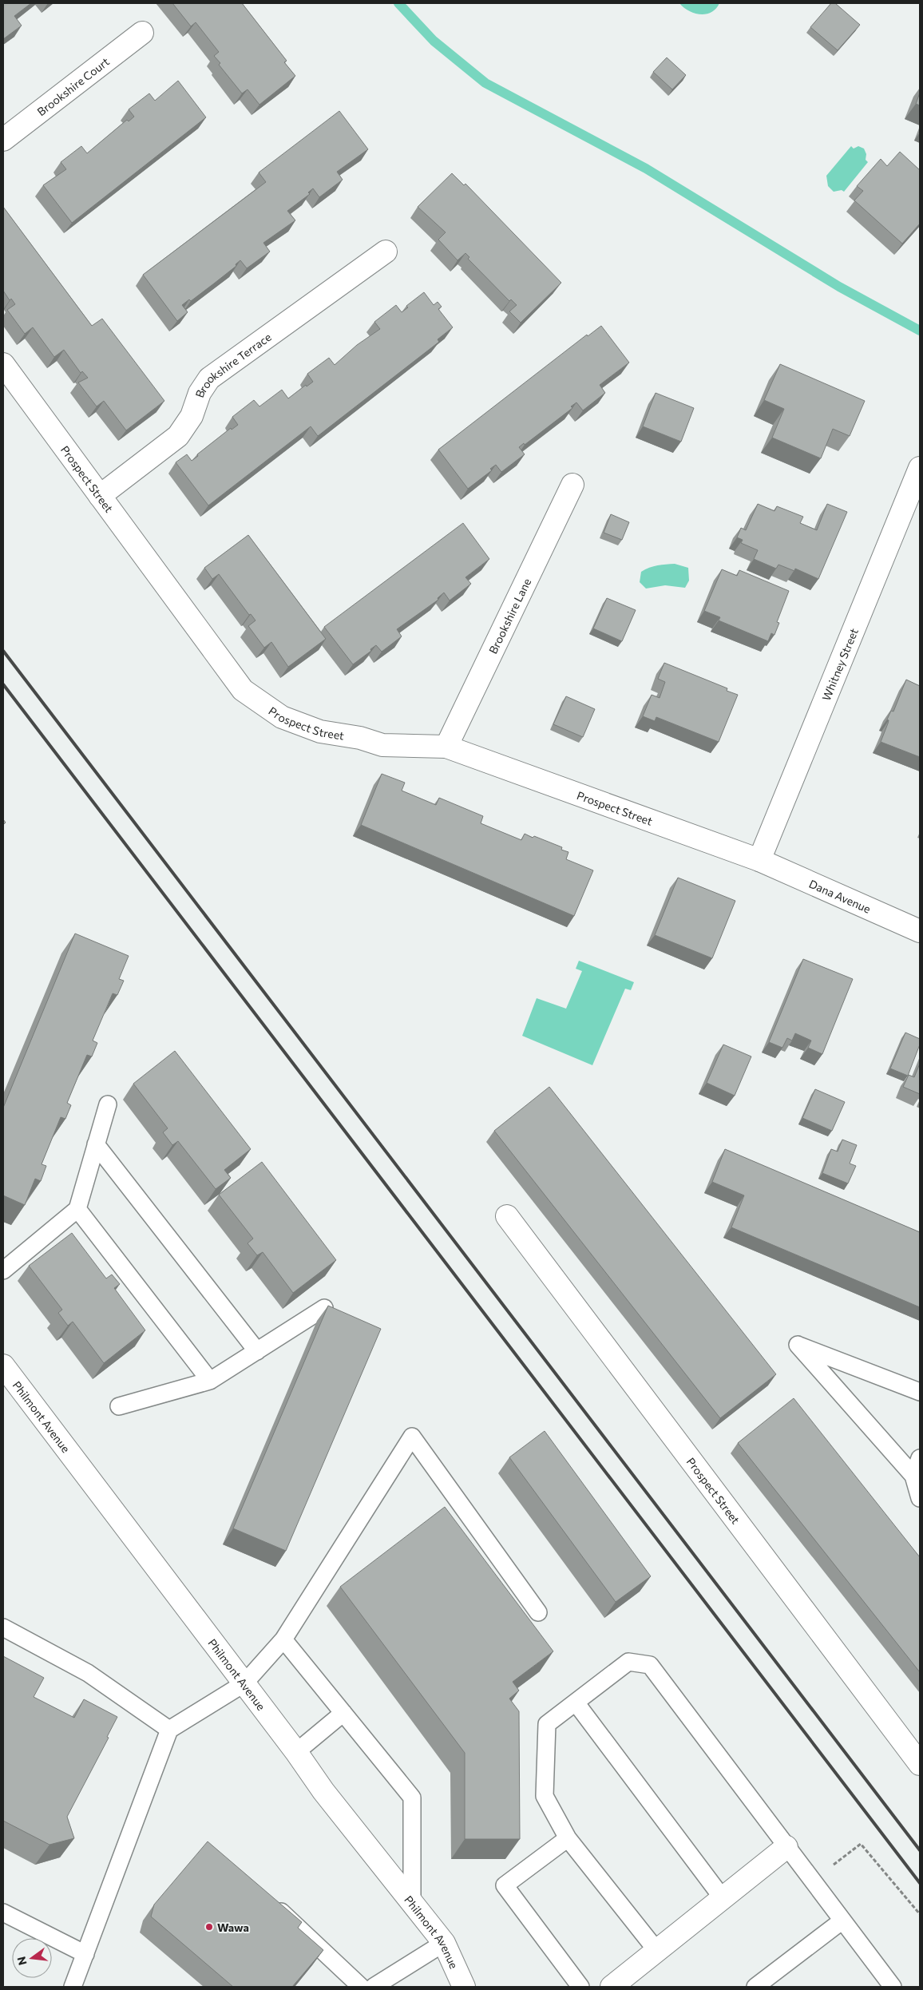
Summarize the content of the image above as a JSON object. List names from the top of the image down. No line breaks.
{"streets":{"street":["Brookshire Court","Brookshire Terrace","Prospect Street","Brookshire Lane","Whitney Street","Dana Avenue","Philmont Avenue"]},"crossings":[["Brookshire Terrace","Prospect Street"],["Prospect Street","Brookshire Lane"],["Prospect Street","Whitney Street"],["Prospect Street","Dana Avenue"],["Whitney Street","Dana Avenue"]],"places":["Wawa"],"north":"left"}
